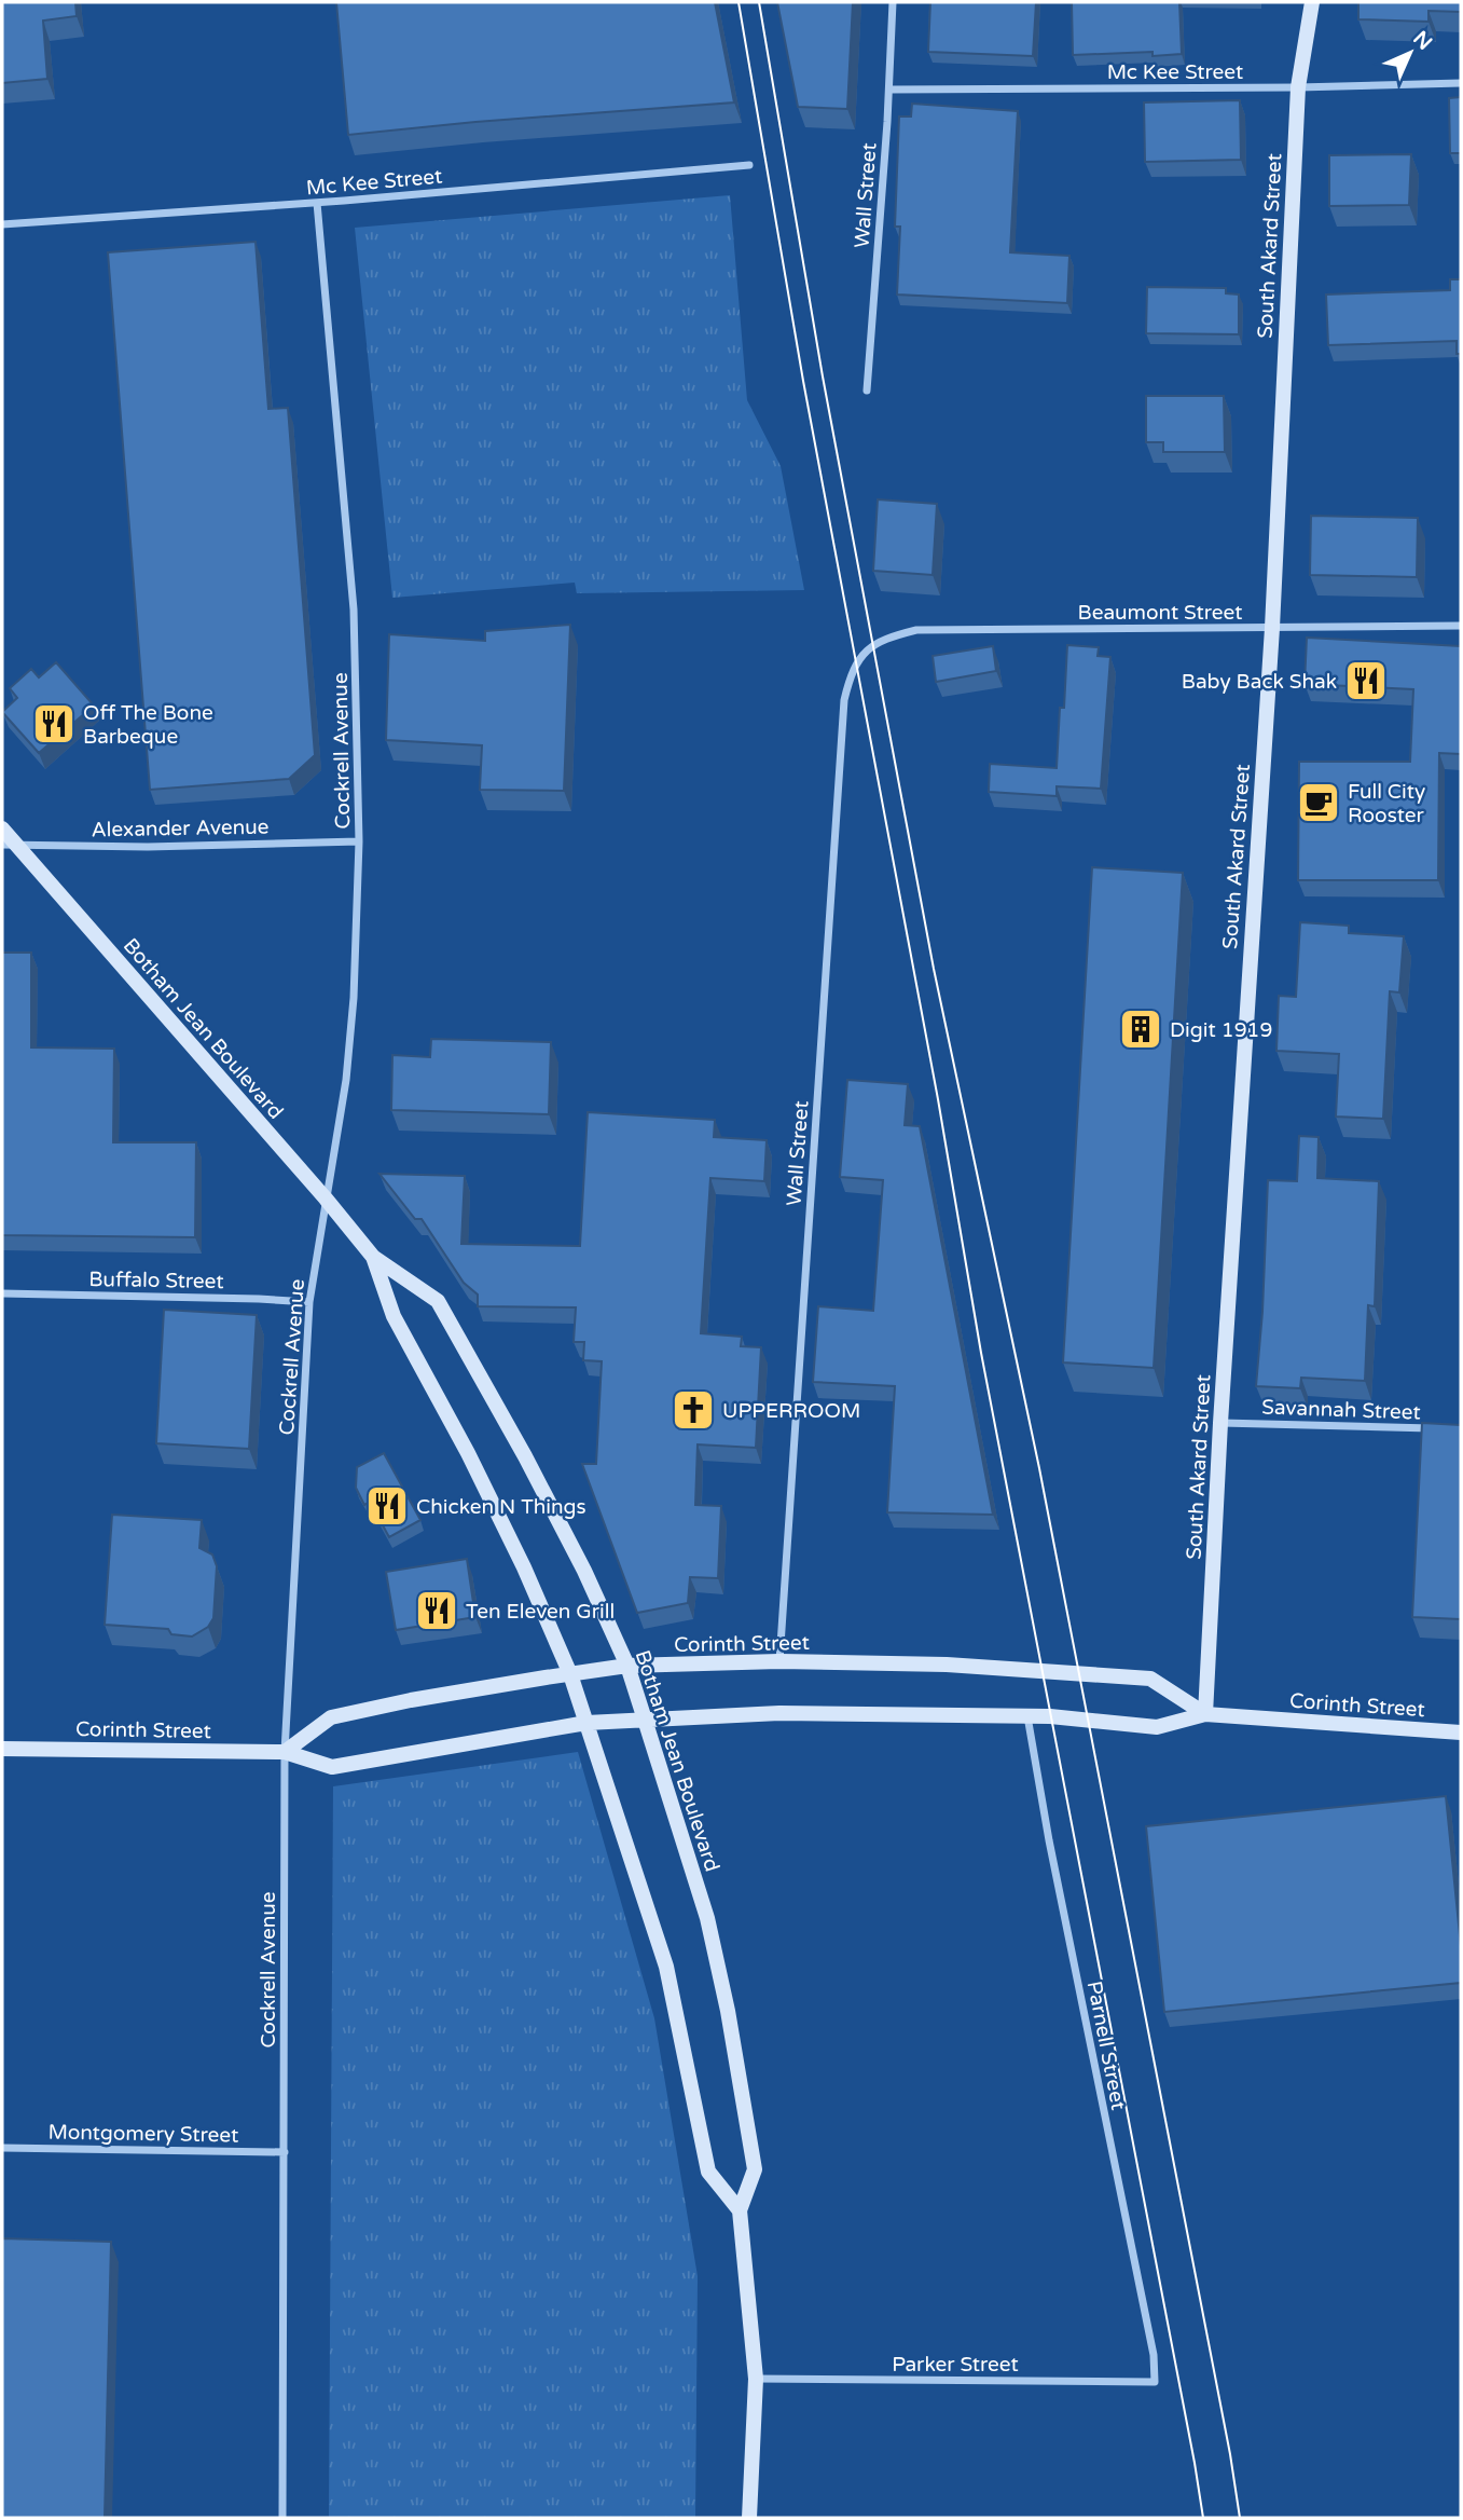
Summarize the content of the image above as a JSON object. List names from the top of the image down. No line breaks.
{"streets":{"main road":["South Akard Street","Botham Jean Boulevard","Corinth Street"],"street":["Mc Kee Street","Wall Street","Beaumont Street","Cockrell Avenue","Alexander Avenue","Buffalo Street","Savannah Street","Parnell Street","Montgomery Street","Parker Street"]},"crossings":[["Mc Kee Street","Wall Street"],["Mc Kee Street","South Akard Street"],["Mc Kee Street","Cockrell Avenue"],["Wall Street","Beaumont Street"],["Wall Street","Corinth Street"],["South Akard Street","Beaumont Street"],["South Akard Street","Savannah Street"],["South Akard Street","Corinth Street"],["Cockrell Avenue","Alexander Avenue"],["Cockrell Avenue","Botham Jean Boulevard"],["Cockrell Avenue","Buffalo Street"],["Cockrell Avenue","Corinth Street"],["Cockrell Avenue","Montgomery Street"],["Alexander Avenue","Botham Jean Boulevard"],["Botham Jean Boulevard","Corinth Street"],["Botham Jean Boulevard","Parker Street"],["Corinth Street","Parnell Street"],["Parnell Street","Parker Street"]],"places":{"restaurant":["Baby Back Shak","Off The Bone Barbeque","Chicken N Things","Ten Eleven Grill"],"cafe":["Full City Rooster"],"building":["Digit 1919"],"church":["UPPERROOM"]},"north":"top right"}
